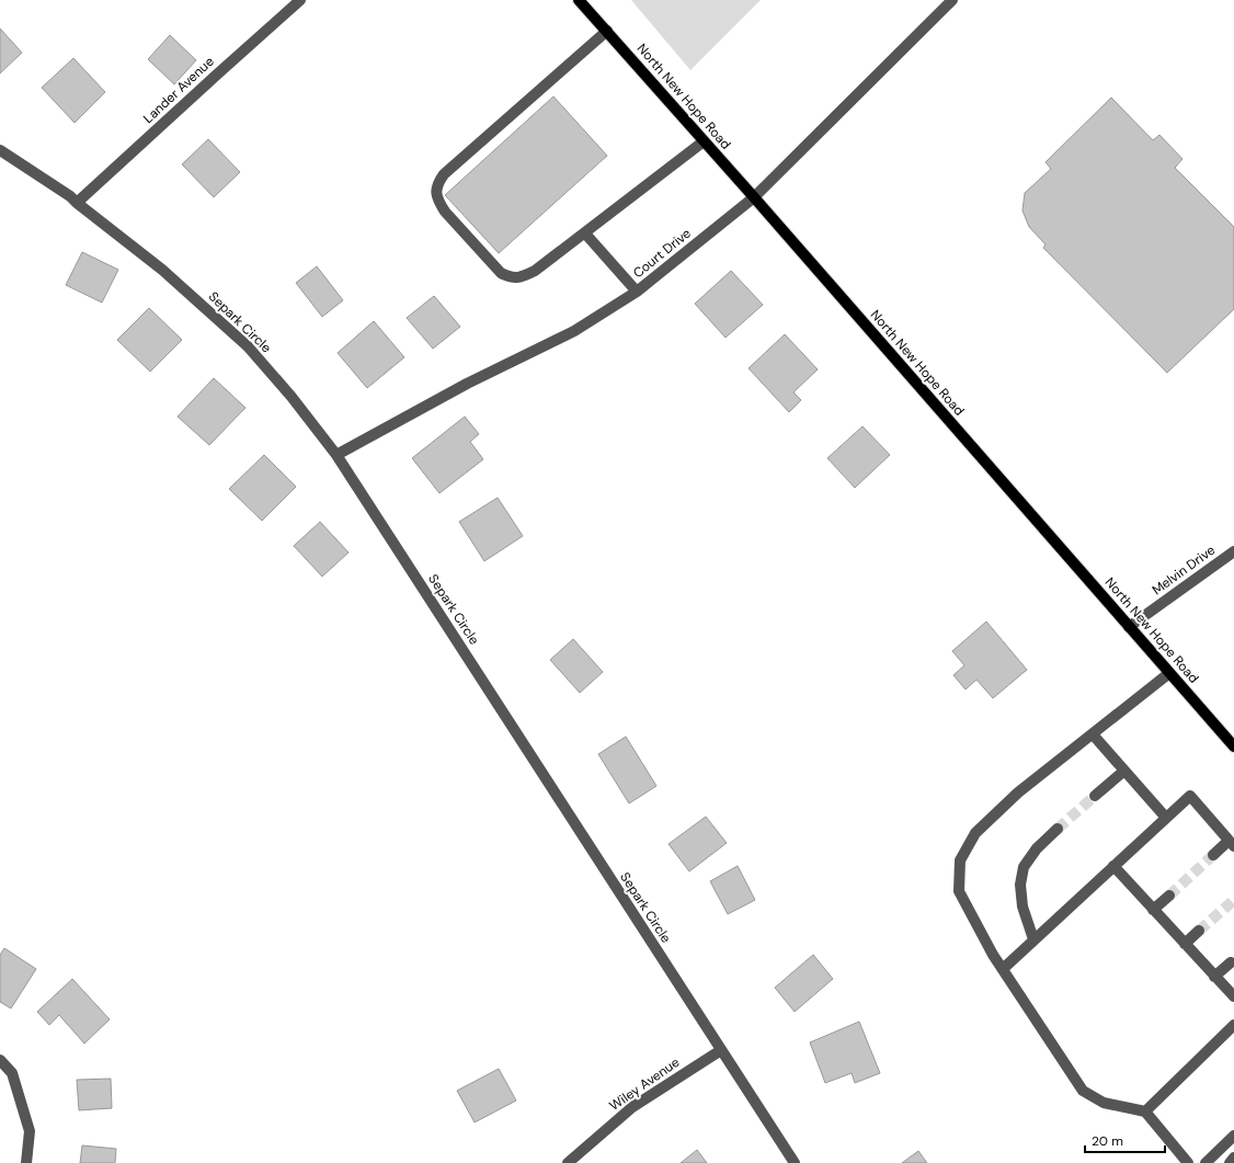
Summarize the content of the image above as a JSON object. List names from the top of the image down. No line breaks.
{"streets":{"main road":["North New Hope Road"],"street":["Lander Avenue","Court Drive","Separk Circle","Melvin Drive","Wiley Avenue"]},"crossings":[["Lander Avenue","Separk Circle"],["North New Hope Road","Court Drive"],["North New Hope Road","Melvin Drive"],["Court Drive","Separk Circle"],["Separk Circle","Wiley Avenue"]],"scale_bar":"20 m"}
